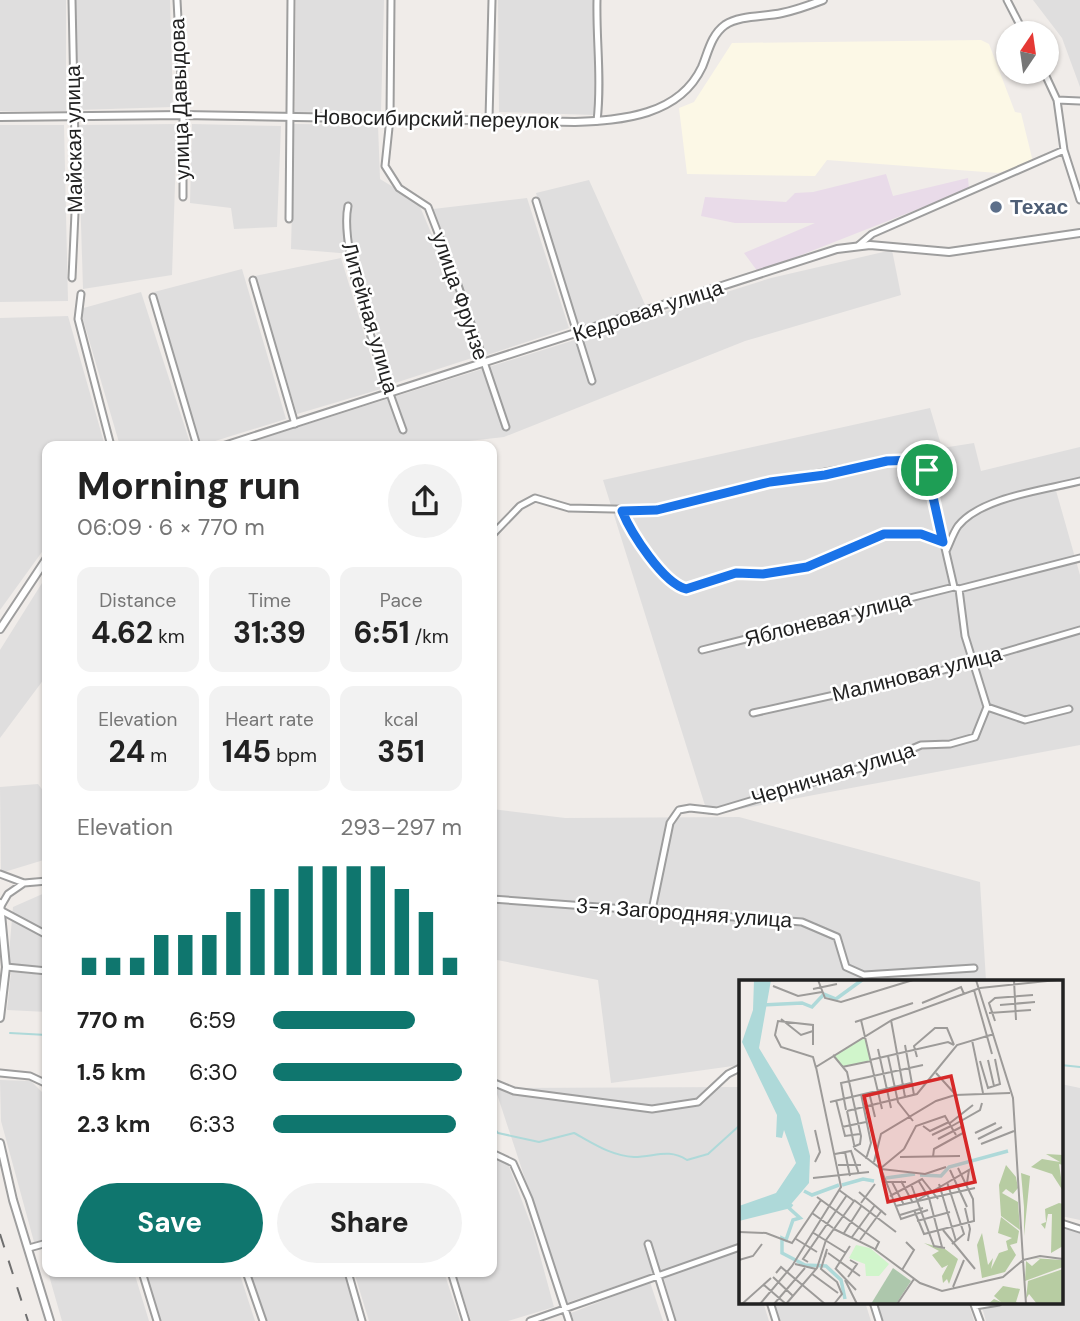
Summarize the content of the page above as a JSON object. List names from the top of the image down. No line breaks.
{"streets":{"street":["улица Давыдова","Новосибирский переулок","Майская улица","улица Фрунзе","Кедровая улица","Литейная улица","Яблоневая улица","Малиновая улица","Черничная улица","3-я Загородняя улица"]},"crossings":[["улица Давыдова","Новосибирский переулок"],["Новосибирский переулок","Майская улица"],["Новосибирский переулок","улица Фрунзе"],["улица Фрунзе","Кедровая улица"],["Кедровая улица","Литейная улица"],["Черничная улица","3-я Загородняя улица"]],"places":["Техас"],"north":"top","page":{"heading":["Morning run","06:09 · 6 × 770 m"],"stats":[["Distance","4.62 km"],["Time","31:39"],["Pace","6:51 /km"],["Elevation","24 m"],["Heart rate","145 bpm"],["kcal","351"]],"chart":["Elevation","293–297 m"],"list":[{"name":"770 m","note":"6:59"},{"name":"1.5 km","note":"6:30"},{"name":"2.3 km","note":"6:33"}],"buttons":["Save","Share"]}}
